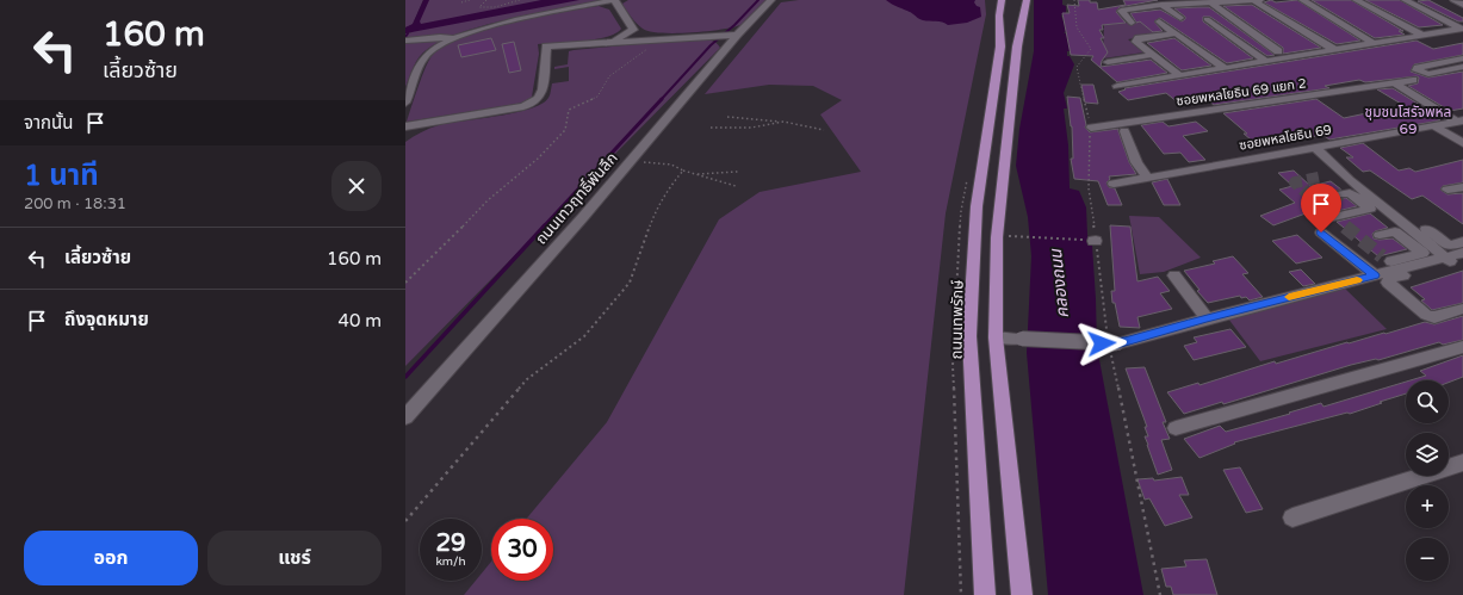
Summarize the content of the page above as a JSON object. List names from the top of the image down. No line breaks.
{"streets":{"main road":["ถนนเทพรักษ์"],"street":["ซอยพหลโยธิน 69 แยก 2","ซอยพหลโยธิน 69","ถนนเทวฤทธิ์พันลึก"]},"districts":["ชุมชนโสรัจพหล 69"],"water":["คลองถนน"],"page":{"turn":["160 m","เลี้ยวซ้าย"],"then":"จากนั้น","heading":["1 นาที","200 m · 18:31"],"list":[{"name":"เลี้ยวซ้าย","value":"160 m"},{"name":"ถึงจุดหมาย","value":"40 m"}],"map_buttons":["+","−"],"speed":"29 km/h","limit":"30","buttons":["ออก","แชร์"]}}
